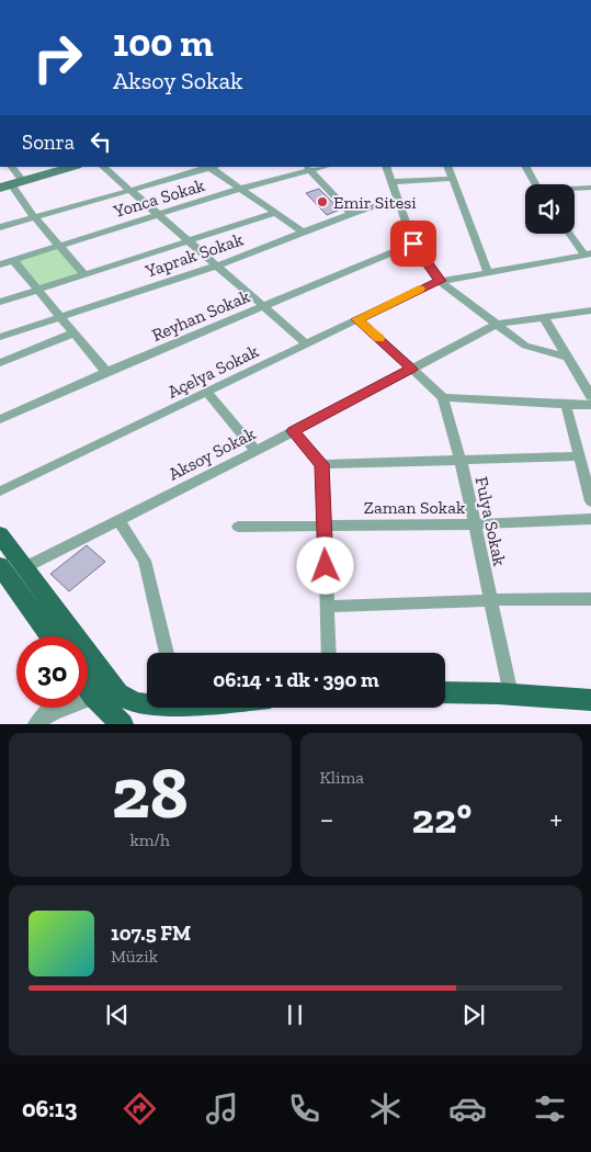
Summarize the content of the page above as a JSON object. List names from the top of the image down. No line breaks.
{"streets":{"street":["Yonca Sokak","Yaprak Sokak","Reyhan Sokak","Açelya Sokak","Aksoy Sokak","Zaman Sokak","Fulya Sokak"]},"crossings":[["Zaman Sokak","Fulya Sokak"]],"places":["Emir Sitesi"],"page":{"turn":["100 m","Aksoy Sokak"],"then":"Sonra","limit":"30","trip":"06:14 · 1 dk · 390 m","tile":[["28","km/h"],"Klima"],"heat":["−","22°","+"],"song":["107.5 FM","Müzik"],"tabs":"06:13"}}
